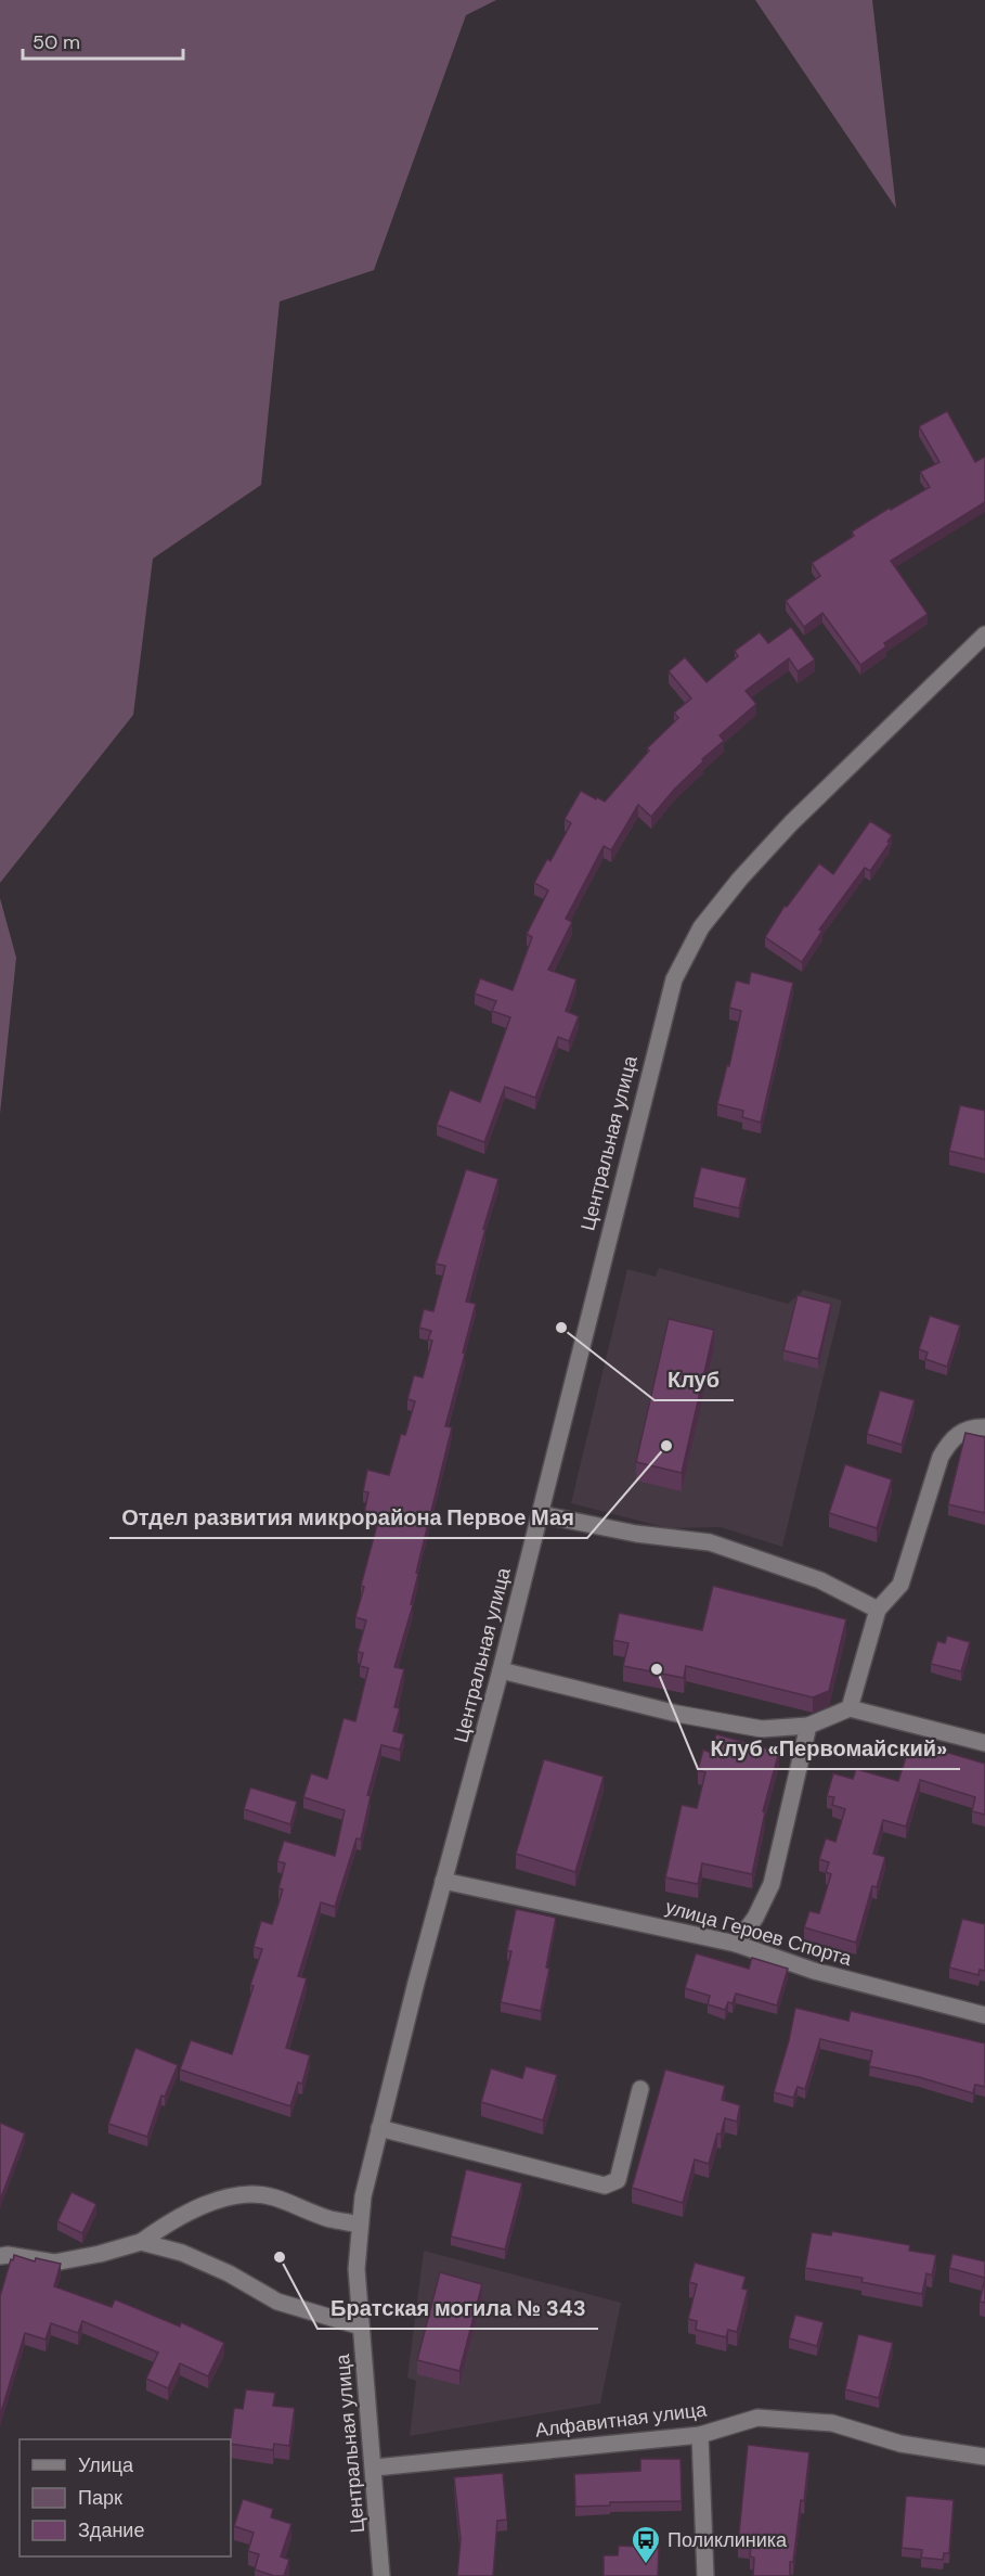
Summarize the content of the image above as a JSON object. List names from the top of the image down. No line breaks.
{"streets":{"street":["Центральная улица","улица Героев Спорта","Алфавитная улица"]},"crossings":[["Центральная улица","улица Героев Спорта"],["Центральная улица","Алфавитная улица"]],"places":{"other":["Клуб","Отдел развития микрорайона Первое Мая","Клуб «Первомайский»","Братская могила № 343"],"bus stop":["Поликлиника"]},"legend":["Улица","Парк","Здание"],"scale_bar":"50 m"}
